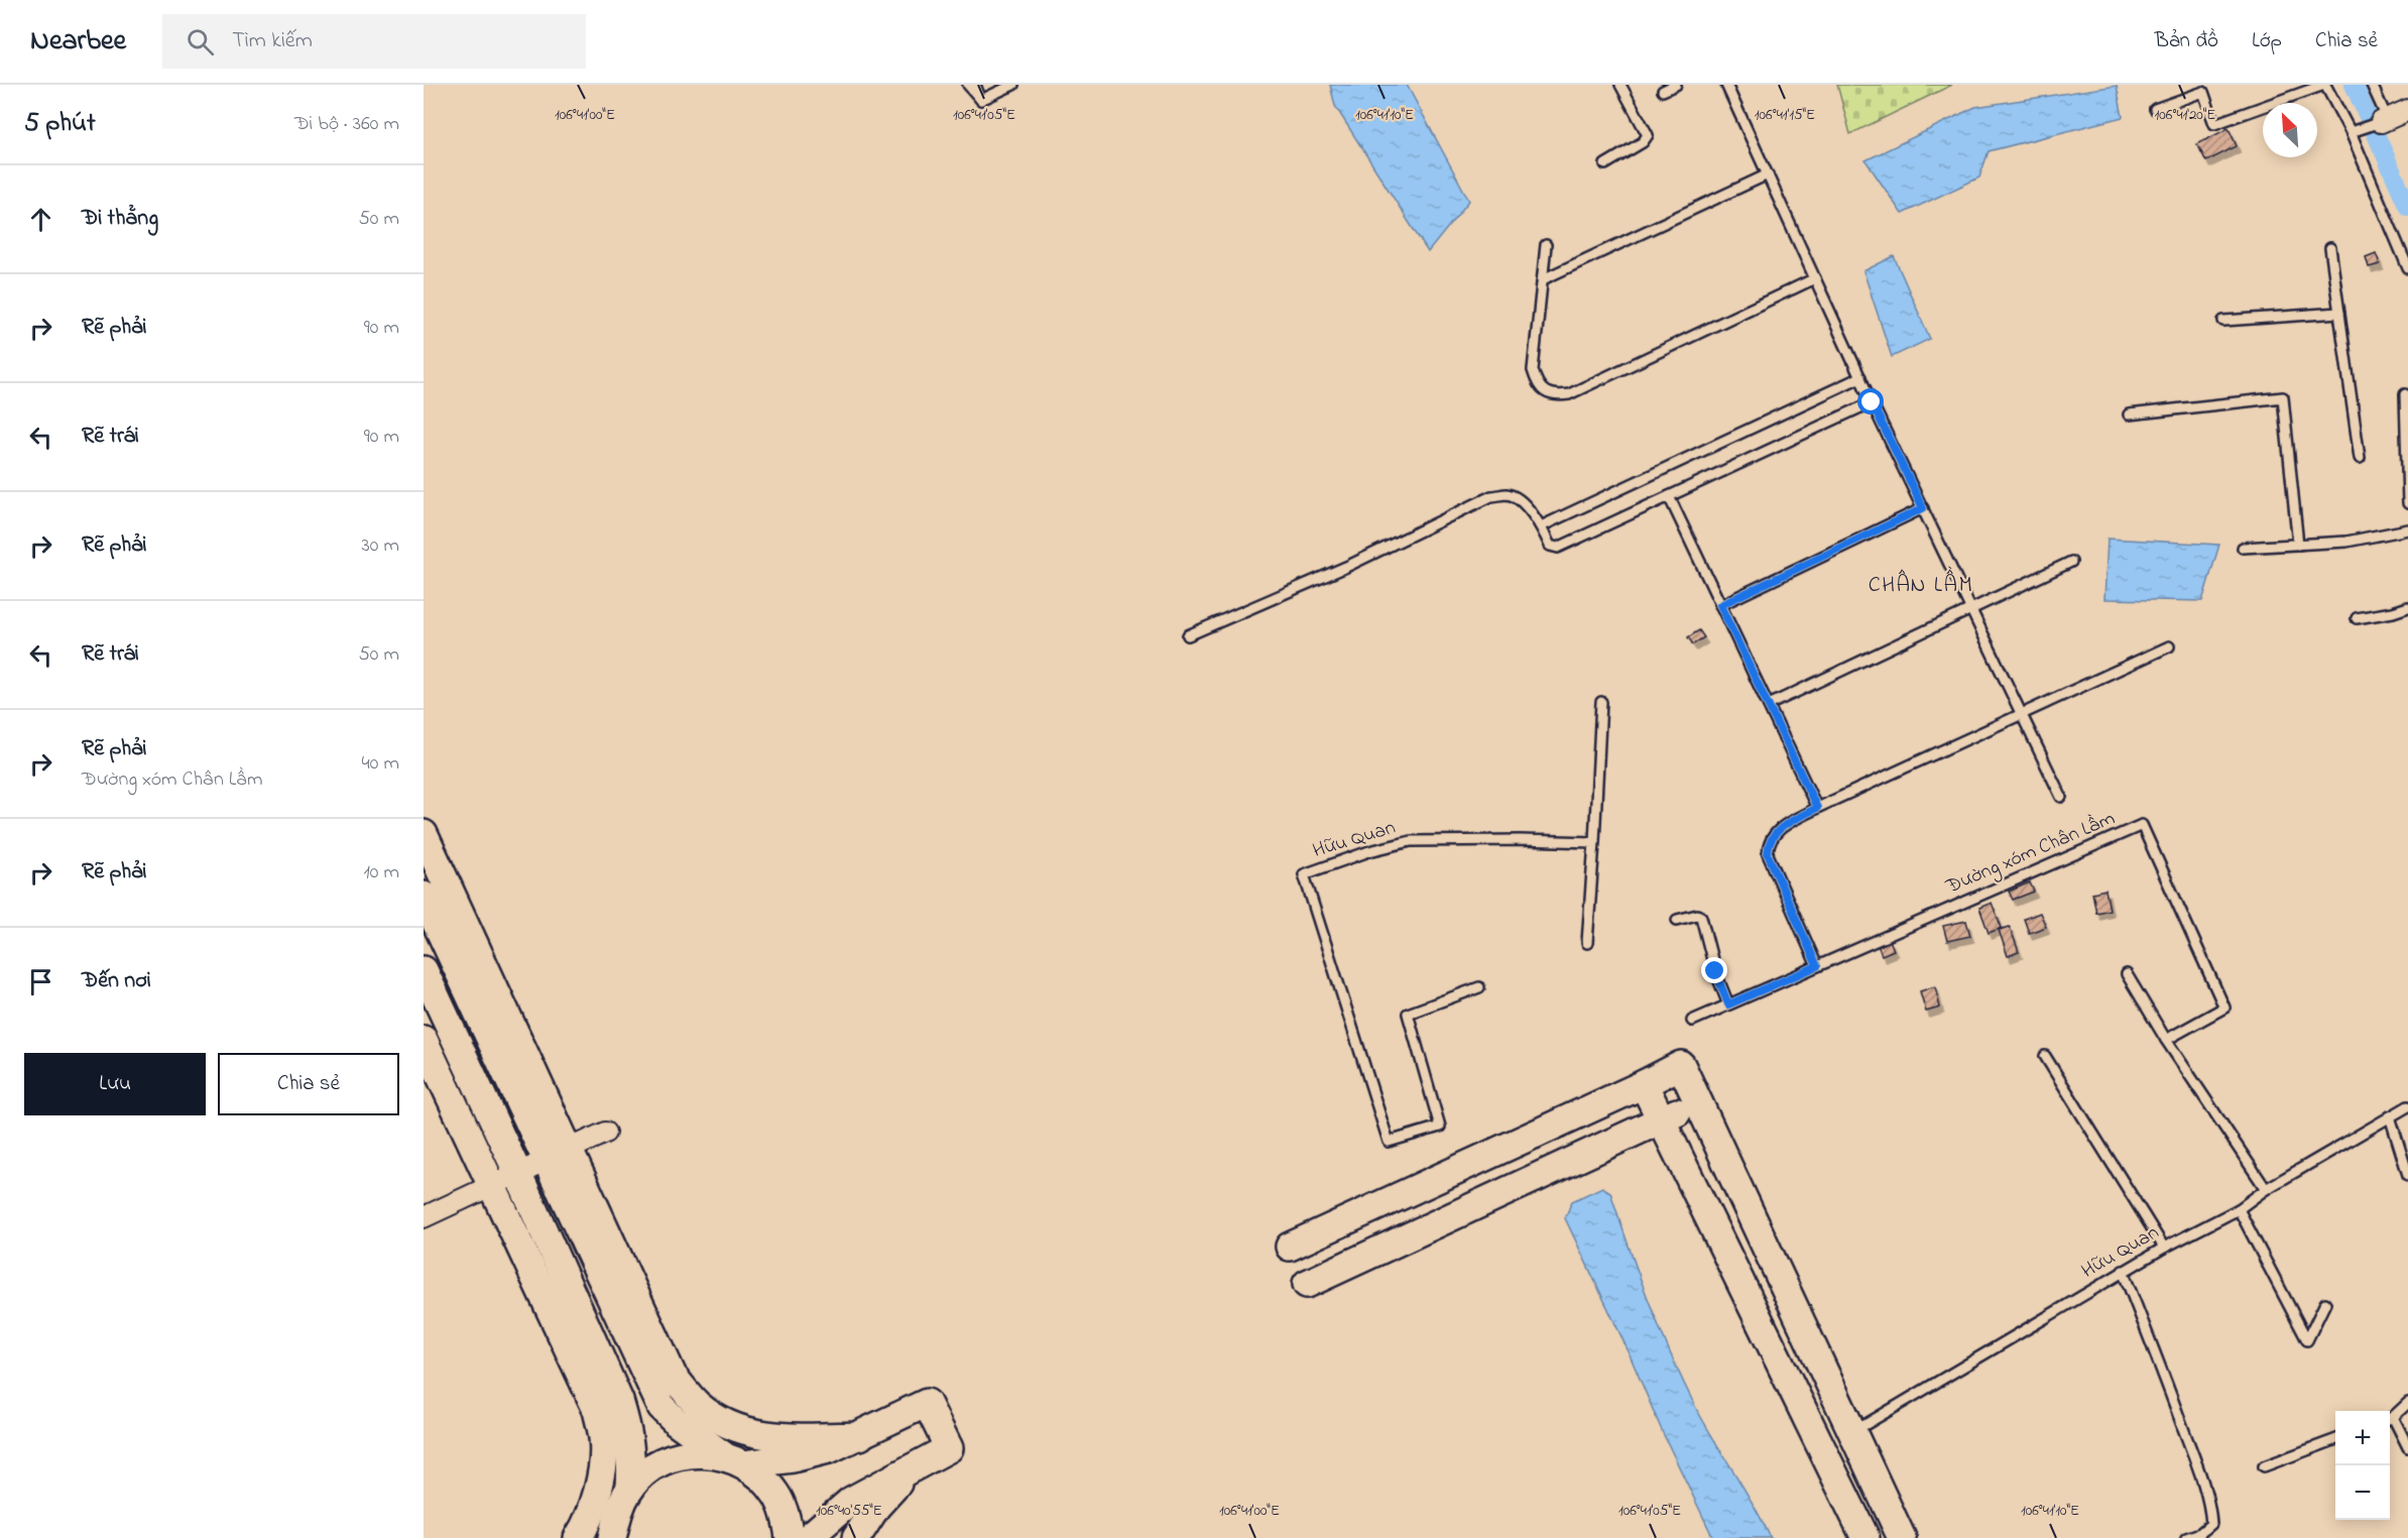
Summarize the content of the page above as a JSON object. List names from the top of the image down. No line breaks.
{"streets":{"lane":["Hữu Quan","Đường xóm Chân Lầm"]},"districts":["CHÂN LẦM"],"north":"top left","page":{"header":"Nearbee","search":"Tìm kiếm","nav":["Bản đồ","Lớp","Chia sẻ"],"heading":["5 phút","Đi bộ · 360 m"],"list":[["Đi thẳng","50 m"],["Rẽ phải","90 m"],["Rẽ trái","90 m"],["Rẽ phải","30 m"],["Rẽ trái","50 m"],["Rẽ phải","Đường xóm Chân Lầm","40 m"],["Rẽ phải","10 m"],"Đến nơi"],"buttons":["Lưu","Chia sẻ"],"map_buttons":["+","−"]},"coordinates":["106°41'05\"E","106°41'10\"E","106°41'15\"E","106°41'20\"E","106°41'00\"E","106°40'55\"E"]}
